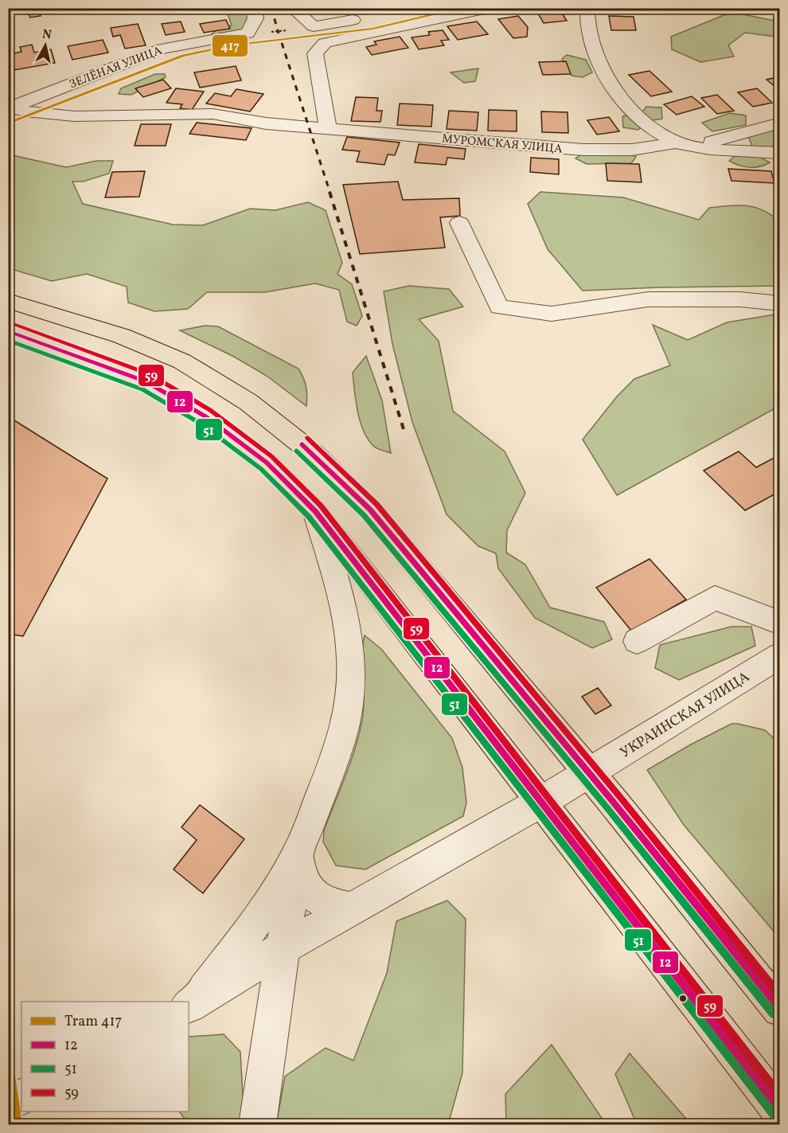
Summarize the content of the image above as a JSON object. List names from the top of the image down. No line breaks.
{"streets":{"street":["ЗЕЛЁНАЯ УЛИЦА","МУРОМСКАЯ УЛИЦА","УКРАИНСКАЯ УЛИЦА"]},"crossings":[["ЗЕЛЁНАЯ УЛИЦА","МУРОМСКАЯ УЛИЦА"]],"lines":["tram line 417","transit line 59","transit line 12","transit line 51"],"legend":["Tram 417","12","51","59"],"north":"top"}
